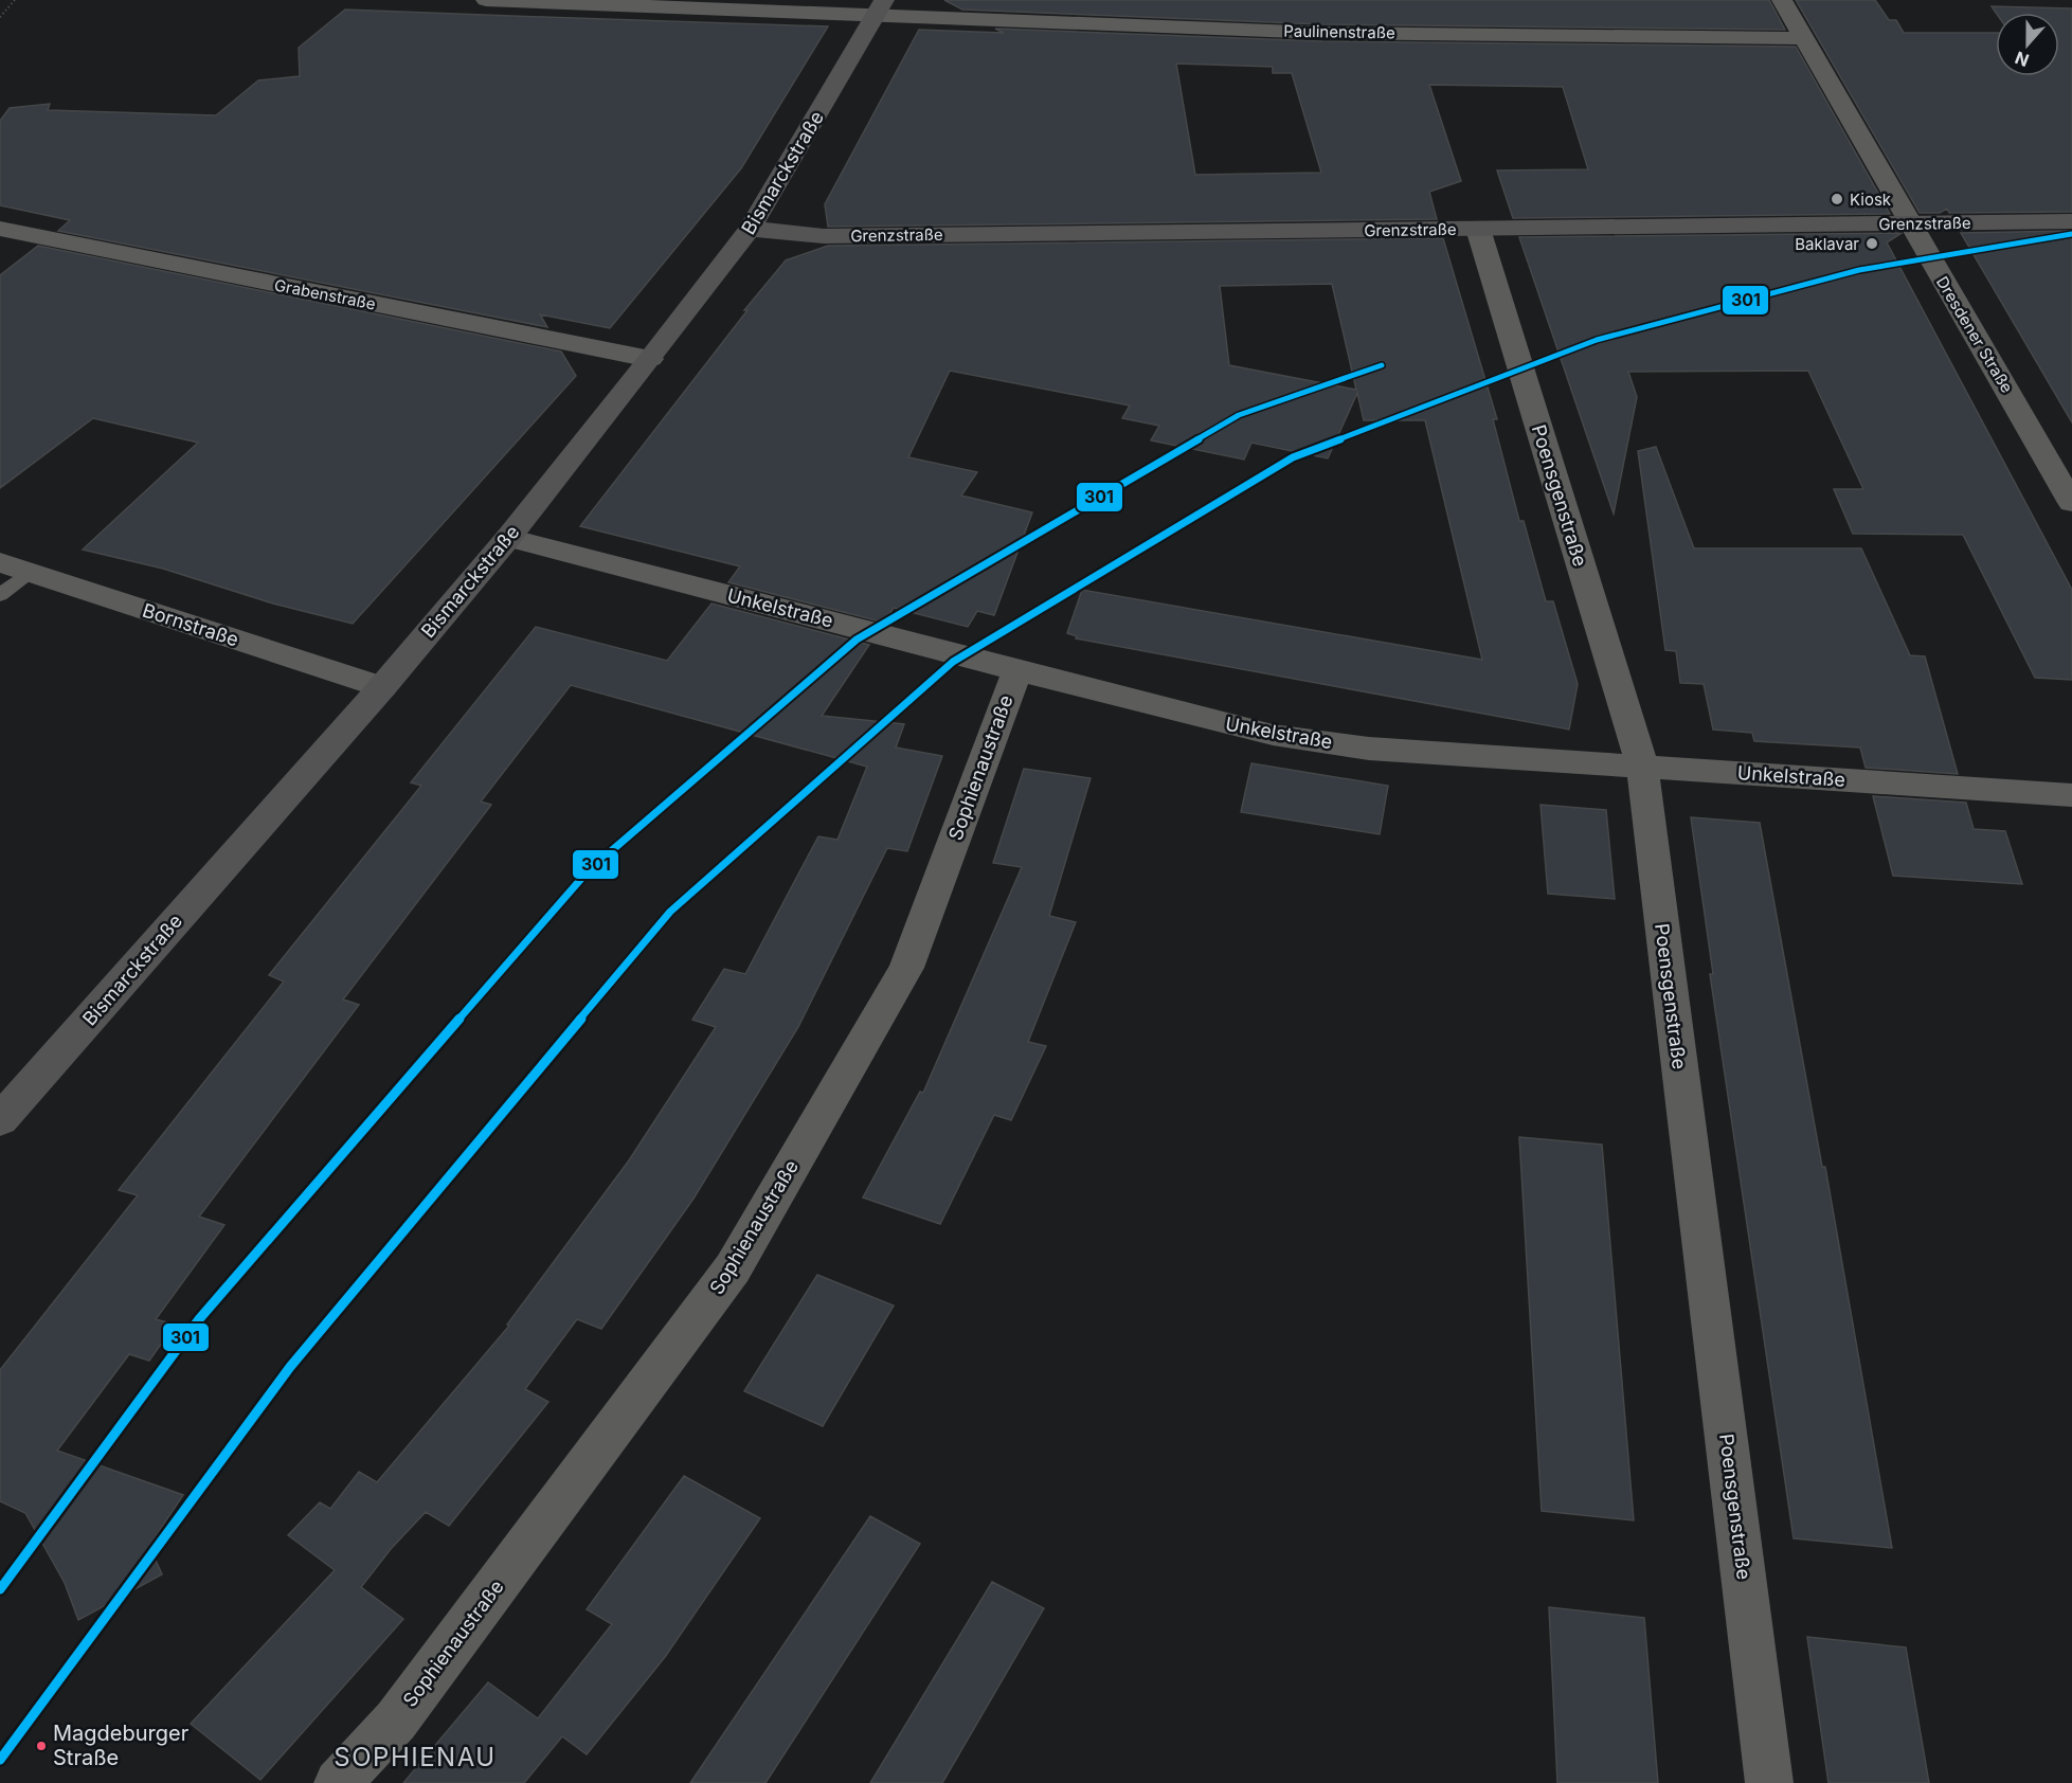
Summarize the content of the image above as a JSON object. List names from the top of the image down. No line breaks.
{"streets":{"main road":["Bismarckstraße","Grenzstraße"],"street":["Paulinenstraße","Grabenstraße","Dresdener Straße","Poensgenstraße","Unkelstraße","Bornstraße","Sophienaustraße"]},"crossings":[["Paulinenstraße","Bismarckstraße"],["Paulinenstraße","Dresdener Straße"],["Bismarckstraße","Grenzstraße"],["Bismarckstraße","Grabenstraße"],["Bismarckstraße","Unkelstraße"],["Bismarckstraße","Bornstraße"],["Grenzstraße","Dresdener Straße"],["Grenzstraße","Poensgenstraße"],["Poensgenstraße","Unkelstraße"],["Unkelstraße","Sophienaustraße"]],"districts":["SOPHIENAU"],"places":["Kiosk","Baklavar","Magdeburger Straße"],"lines":["transit line 301"],"north":"bottom"}
